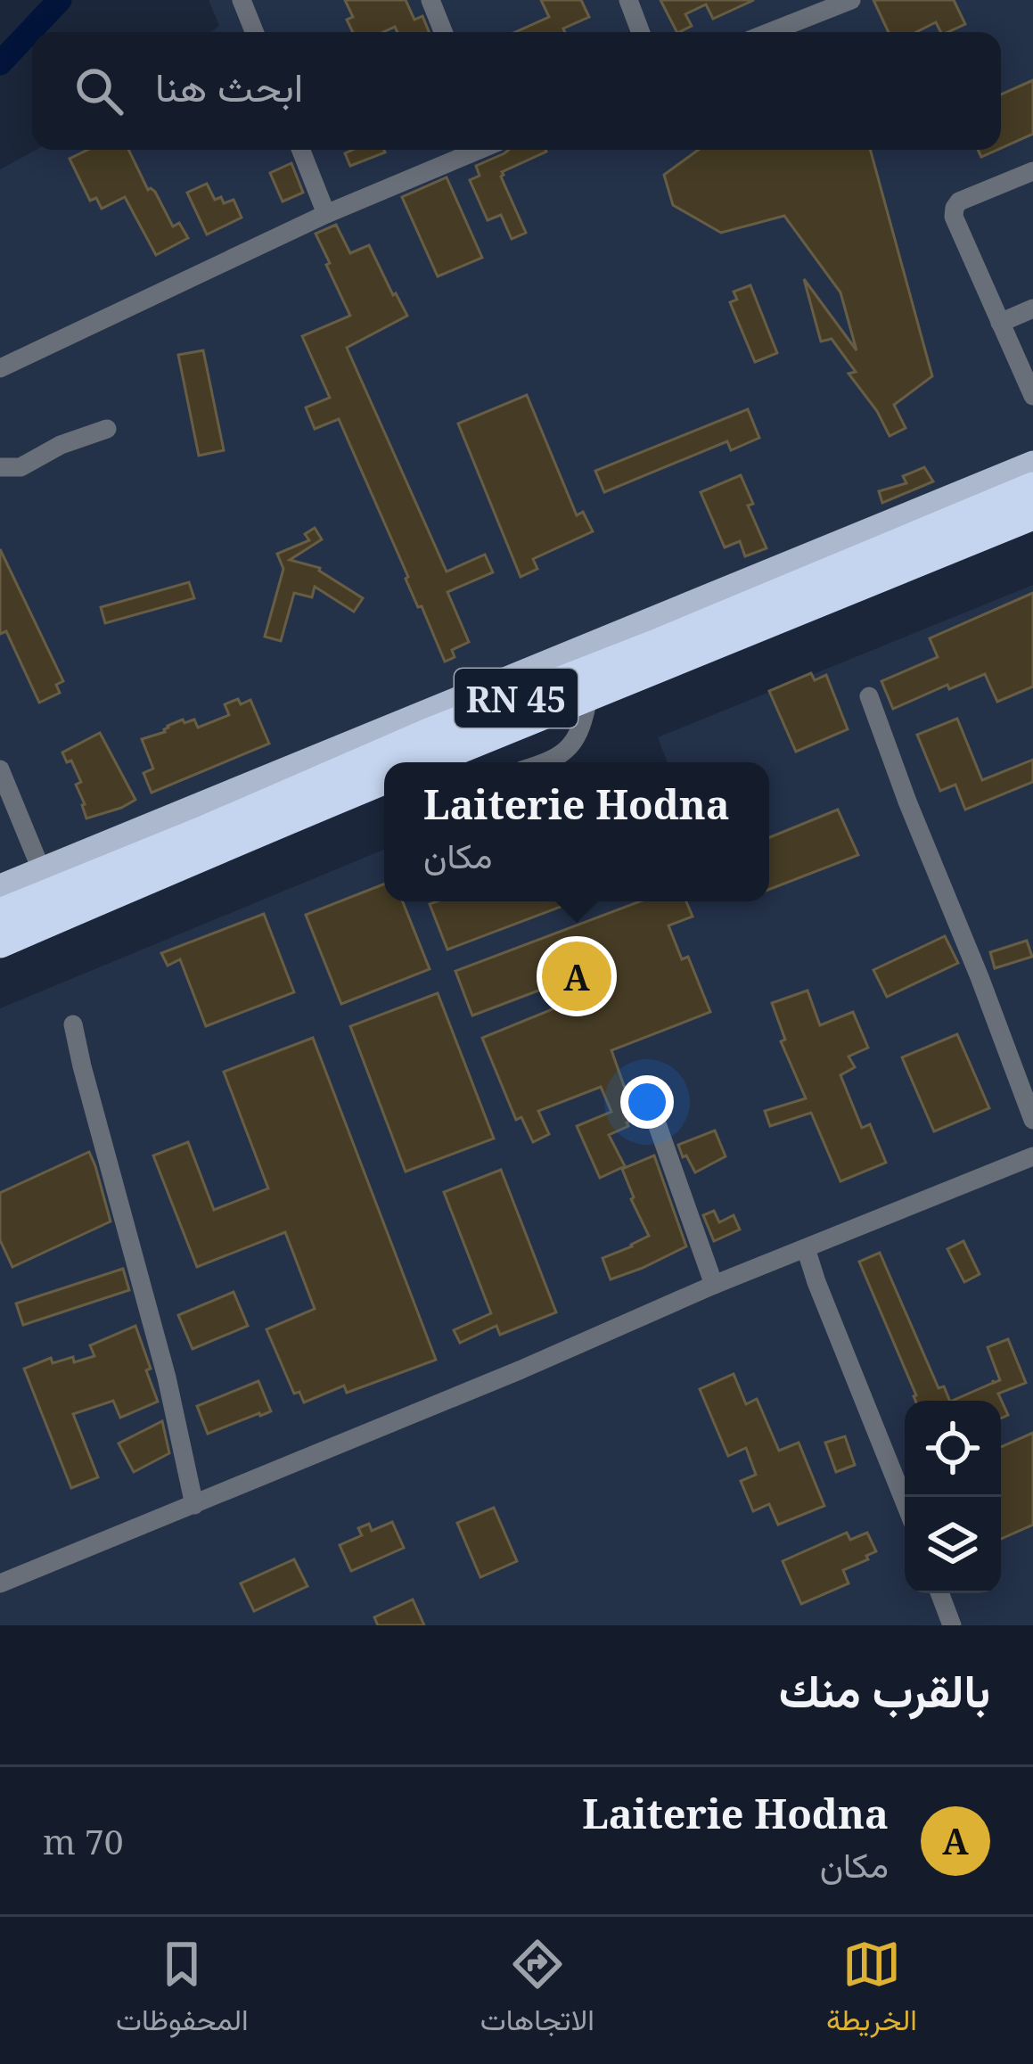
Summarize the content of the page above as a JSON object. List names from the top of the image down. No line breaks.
{"streets":{"highway":["RN 45"]},"page":{"search":"ابحث هنا","popup":["Laiterie Hodna","مكان"],"pins":"A","heading":"بالقرب منك","list":[{"mark":"A","name":"Laiterie Hodna","note":"مكان","value":"70 m"}],"nav":["الخريطة","الاتجاهات","المحفوظات"]}}
